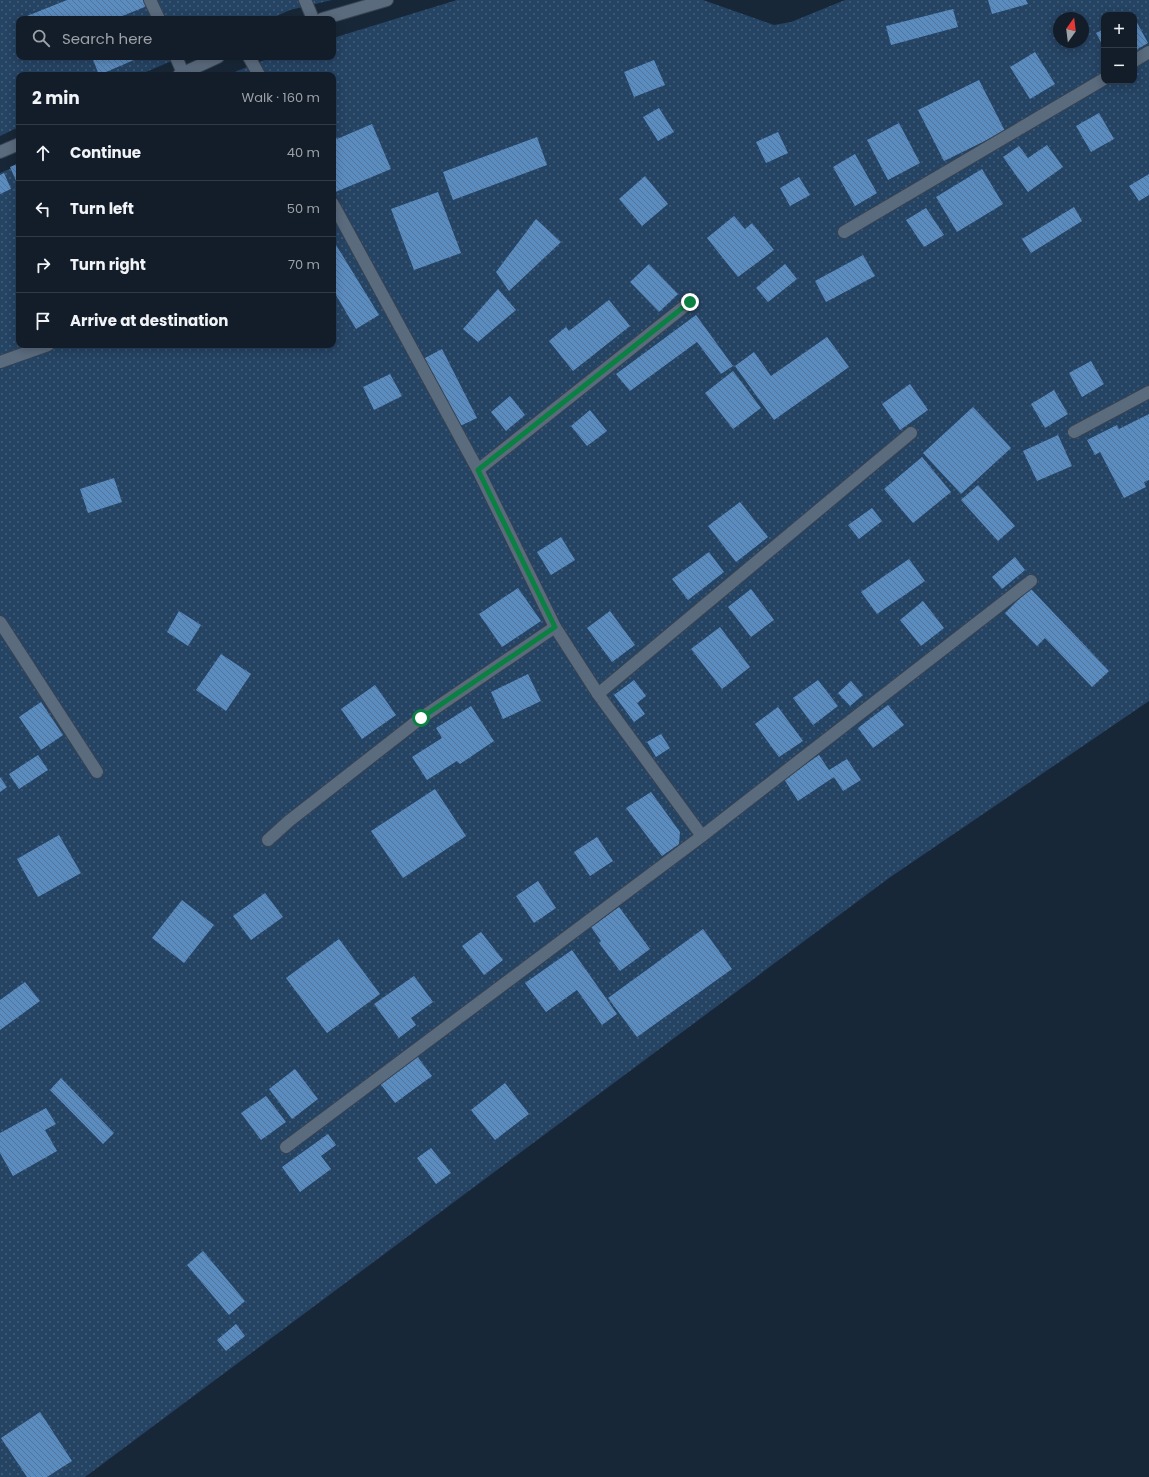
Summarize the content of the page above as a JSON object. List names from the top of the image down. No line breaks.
{"north":"top","page":{"map_buttons":["+","−"],"search":"Search here","heading":["2 min","Walk · 160 m"],"list":[["Continue","40 m"],["Turn left","50 m"],["Turn right","70 m"],"Arrive at destination"]}}
